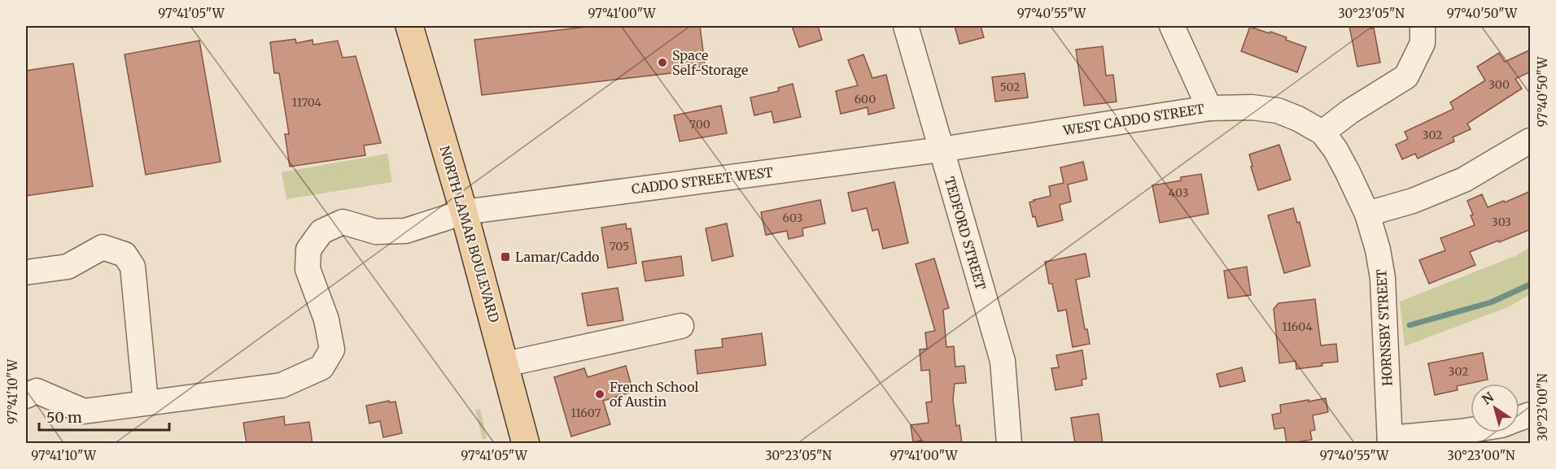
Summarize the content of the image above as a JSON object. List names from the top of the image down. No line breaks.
{"streets":{"main road":["NORTH LAMAR BOULEVARD"],"street":["WEST CADDO STREET","CADDO STREET WEST","TEDFORD STREET","HORNSBY STREET"]},"crossings":[["WEST CADDO STREET","CADDO STREET WEST"],["WEST CADDO STREET","TEDFORD STREET"],["CADDO STREET WEST","TEDFORD STREET"],["CADDO STREET WEST","NORTH LAMAR BOULEVARD"]],"places":{"other":["Space Self-Storage","French School of Austin"],"transit":["Lamar/Caddo"]},"house_numbers":["300","502","600","11704","700","302","403","603","303","705","11604","302","11607"],"scale_bar":"50 m","north":"top left","coordinates":["97°41'05\"W","97°41'00\"W","97°40'55\"W","30°23'05\"N","97°40'50\"W","97°41'10\"W","30°23'00\"N"]}
